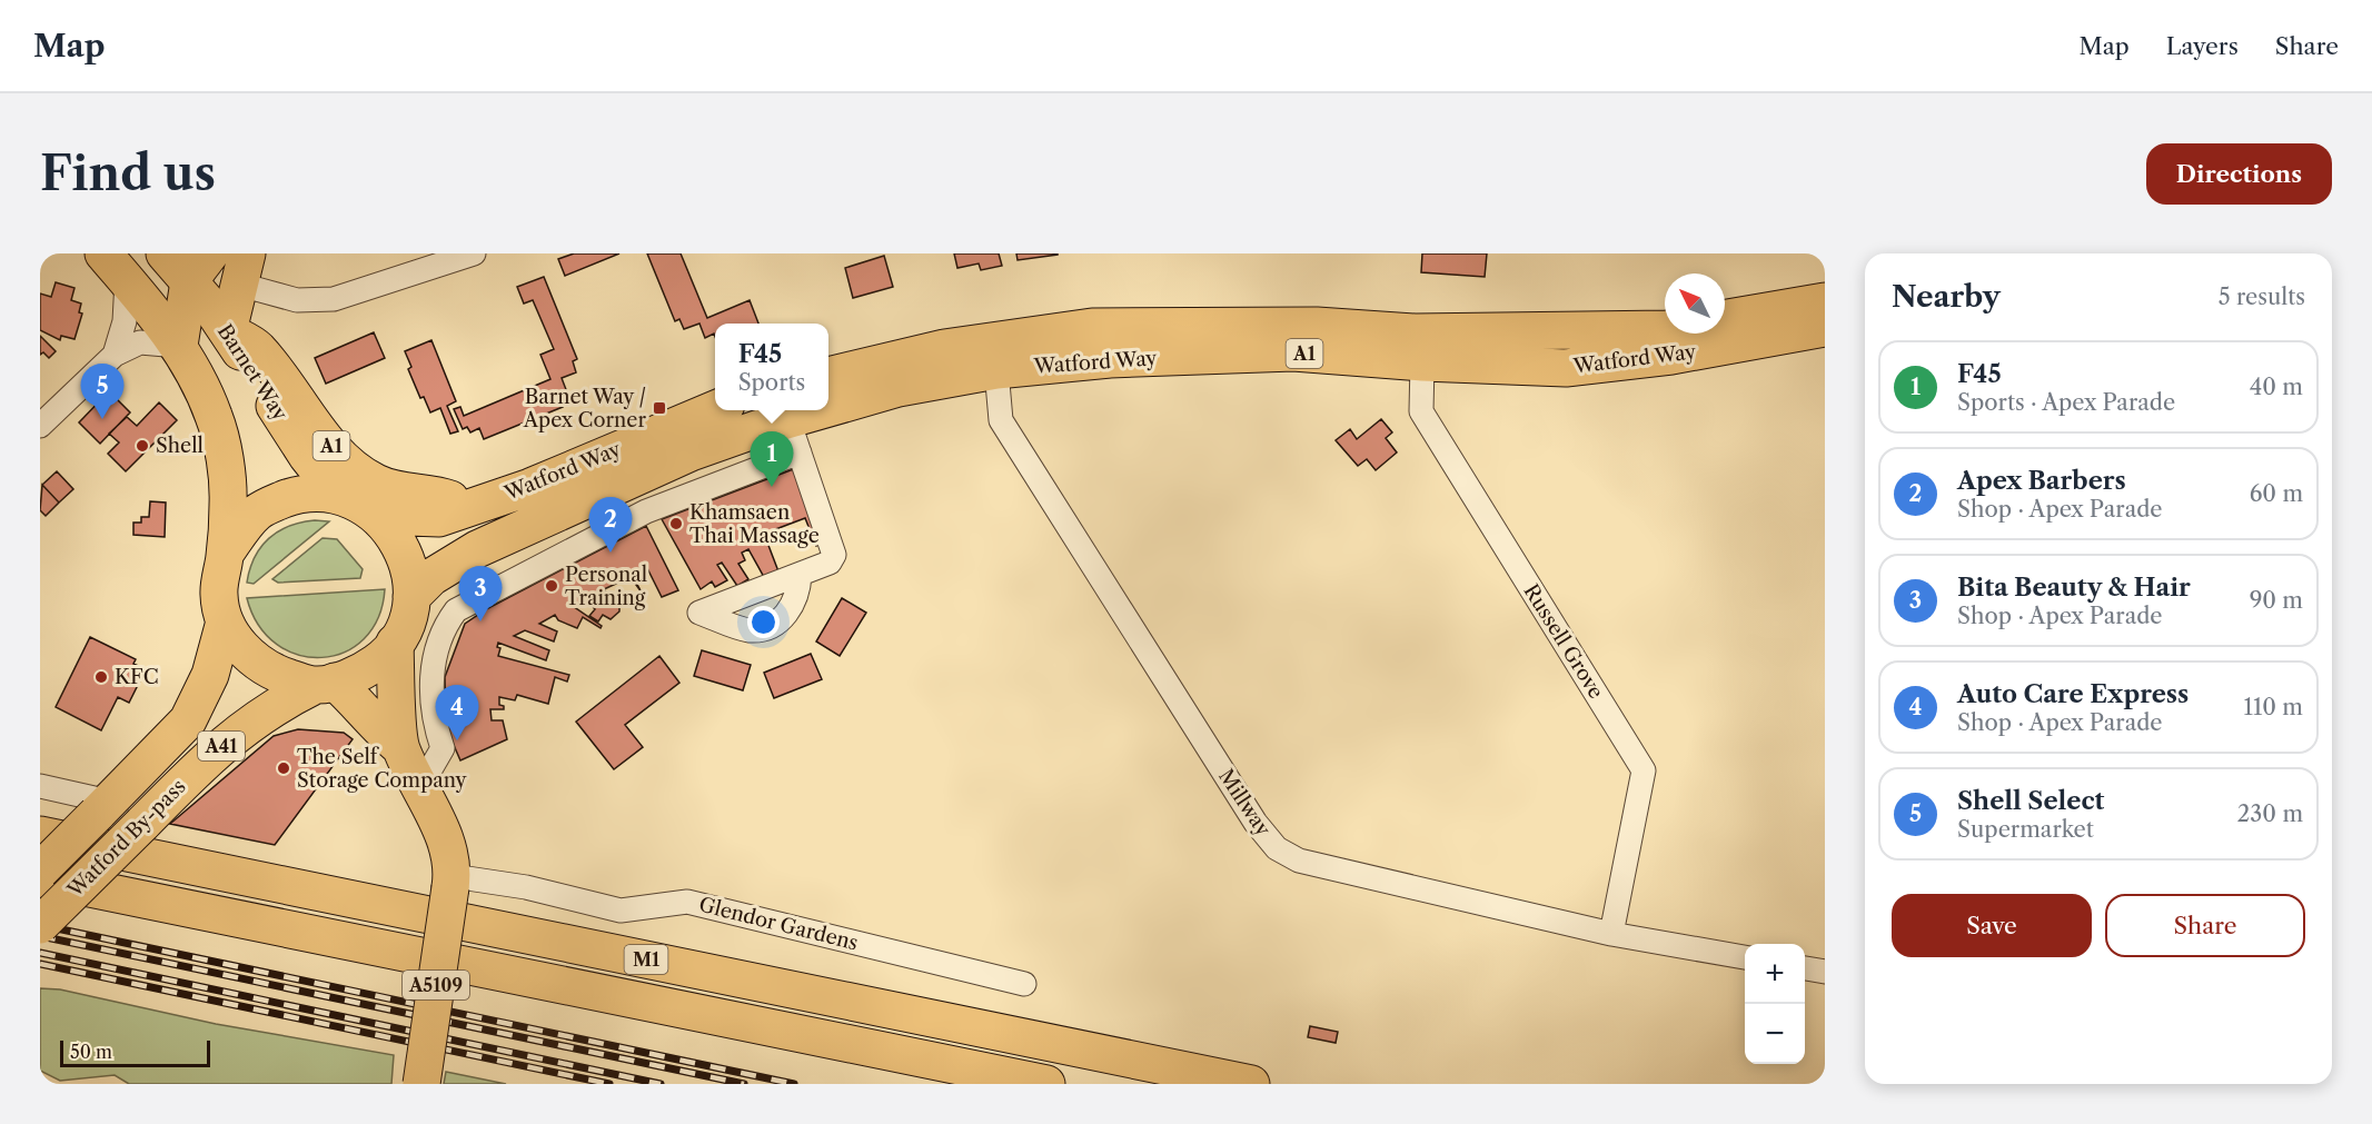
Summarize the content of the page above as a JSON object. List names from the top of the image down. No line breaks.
{"streets":{"main road":["A1","Watford Way","Barnet Way","A41","Watford By-pass","M1","A5109"],"street":["Russell Grove","Millway","Glendor Gardens"]},"crossings":[["A1","Watford Way"],["A1","Barnet Way"],["Watford Way","Barnet Way"],["Watford Way","Russell Grove"],["Watford Way","Millway"],["Watford Way","Watford By-pass"],["Watford Way","A5109"],["Barnet Way","Watford By-pass"],["Barnet Way","A5109"],["Russell Grove","Millway"],["A41","Watford By-pass"],["Watford By-pass","A5109"],["Glendor Gardens","A5109"]],"places":{"transit":["Barnet Way / Apex Corner"],"other":["Shell","Khamsaen Thai Massage","Personal Training","KFC","The Self Storage Company"]},"scale_bar":"50 m","north":"top left","page":{"header":"Map","nav":["Map","Layers","Share"],"buttons":["Directions",["Save","Share"]],"title":"Find us","heading":["Nearby","5 results"],"popup":["F45","Sports"],"list":[{"mark":"1","name":"F45","note":"Sports · Apex Parade","value":"40 m"},{"mark":"2","name":"Apex Barbers","note":"Shop · Apex Parade","value":"60 m"},{"mark":"3","name":"Bita Beauty & Hair","note":"Shop · Apex Parade","value":"90 m"},{"mark":"4","name":"Auto Care Express","note":"Shop · Apex Parade","value":"110 m"},{"mark":"5","name":"Shell Select","note":"Supermarket","value":"230 m"}],"pins":["5","1","2","3","4"],"map_buttons":["+","−"],"scale":"50 m"}}
